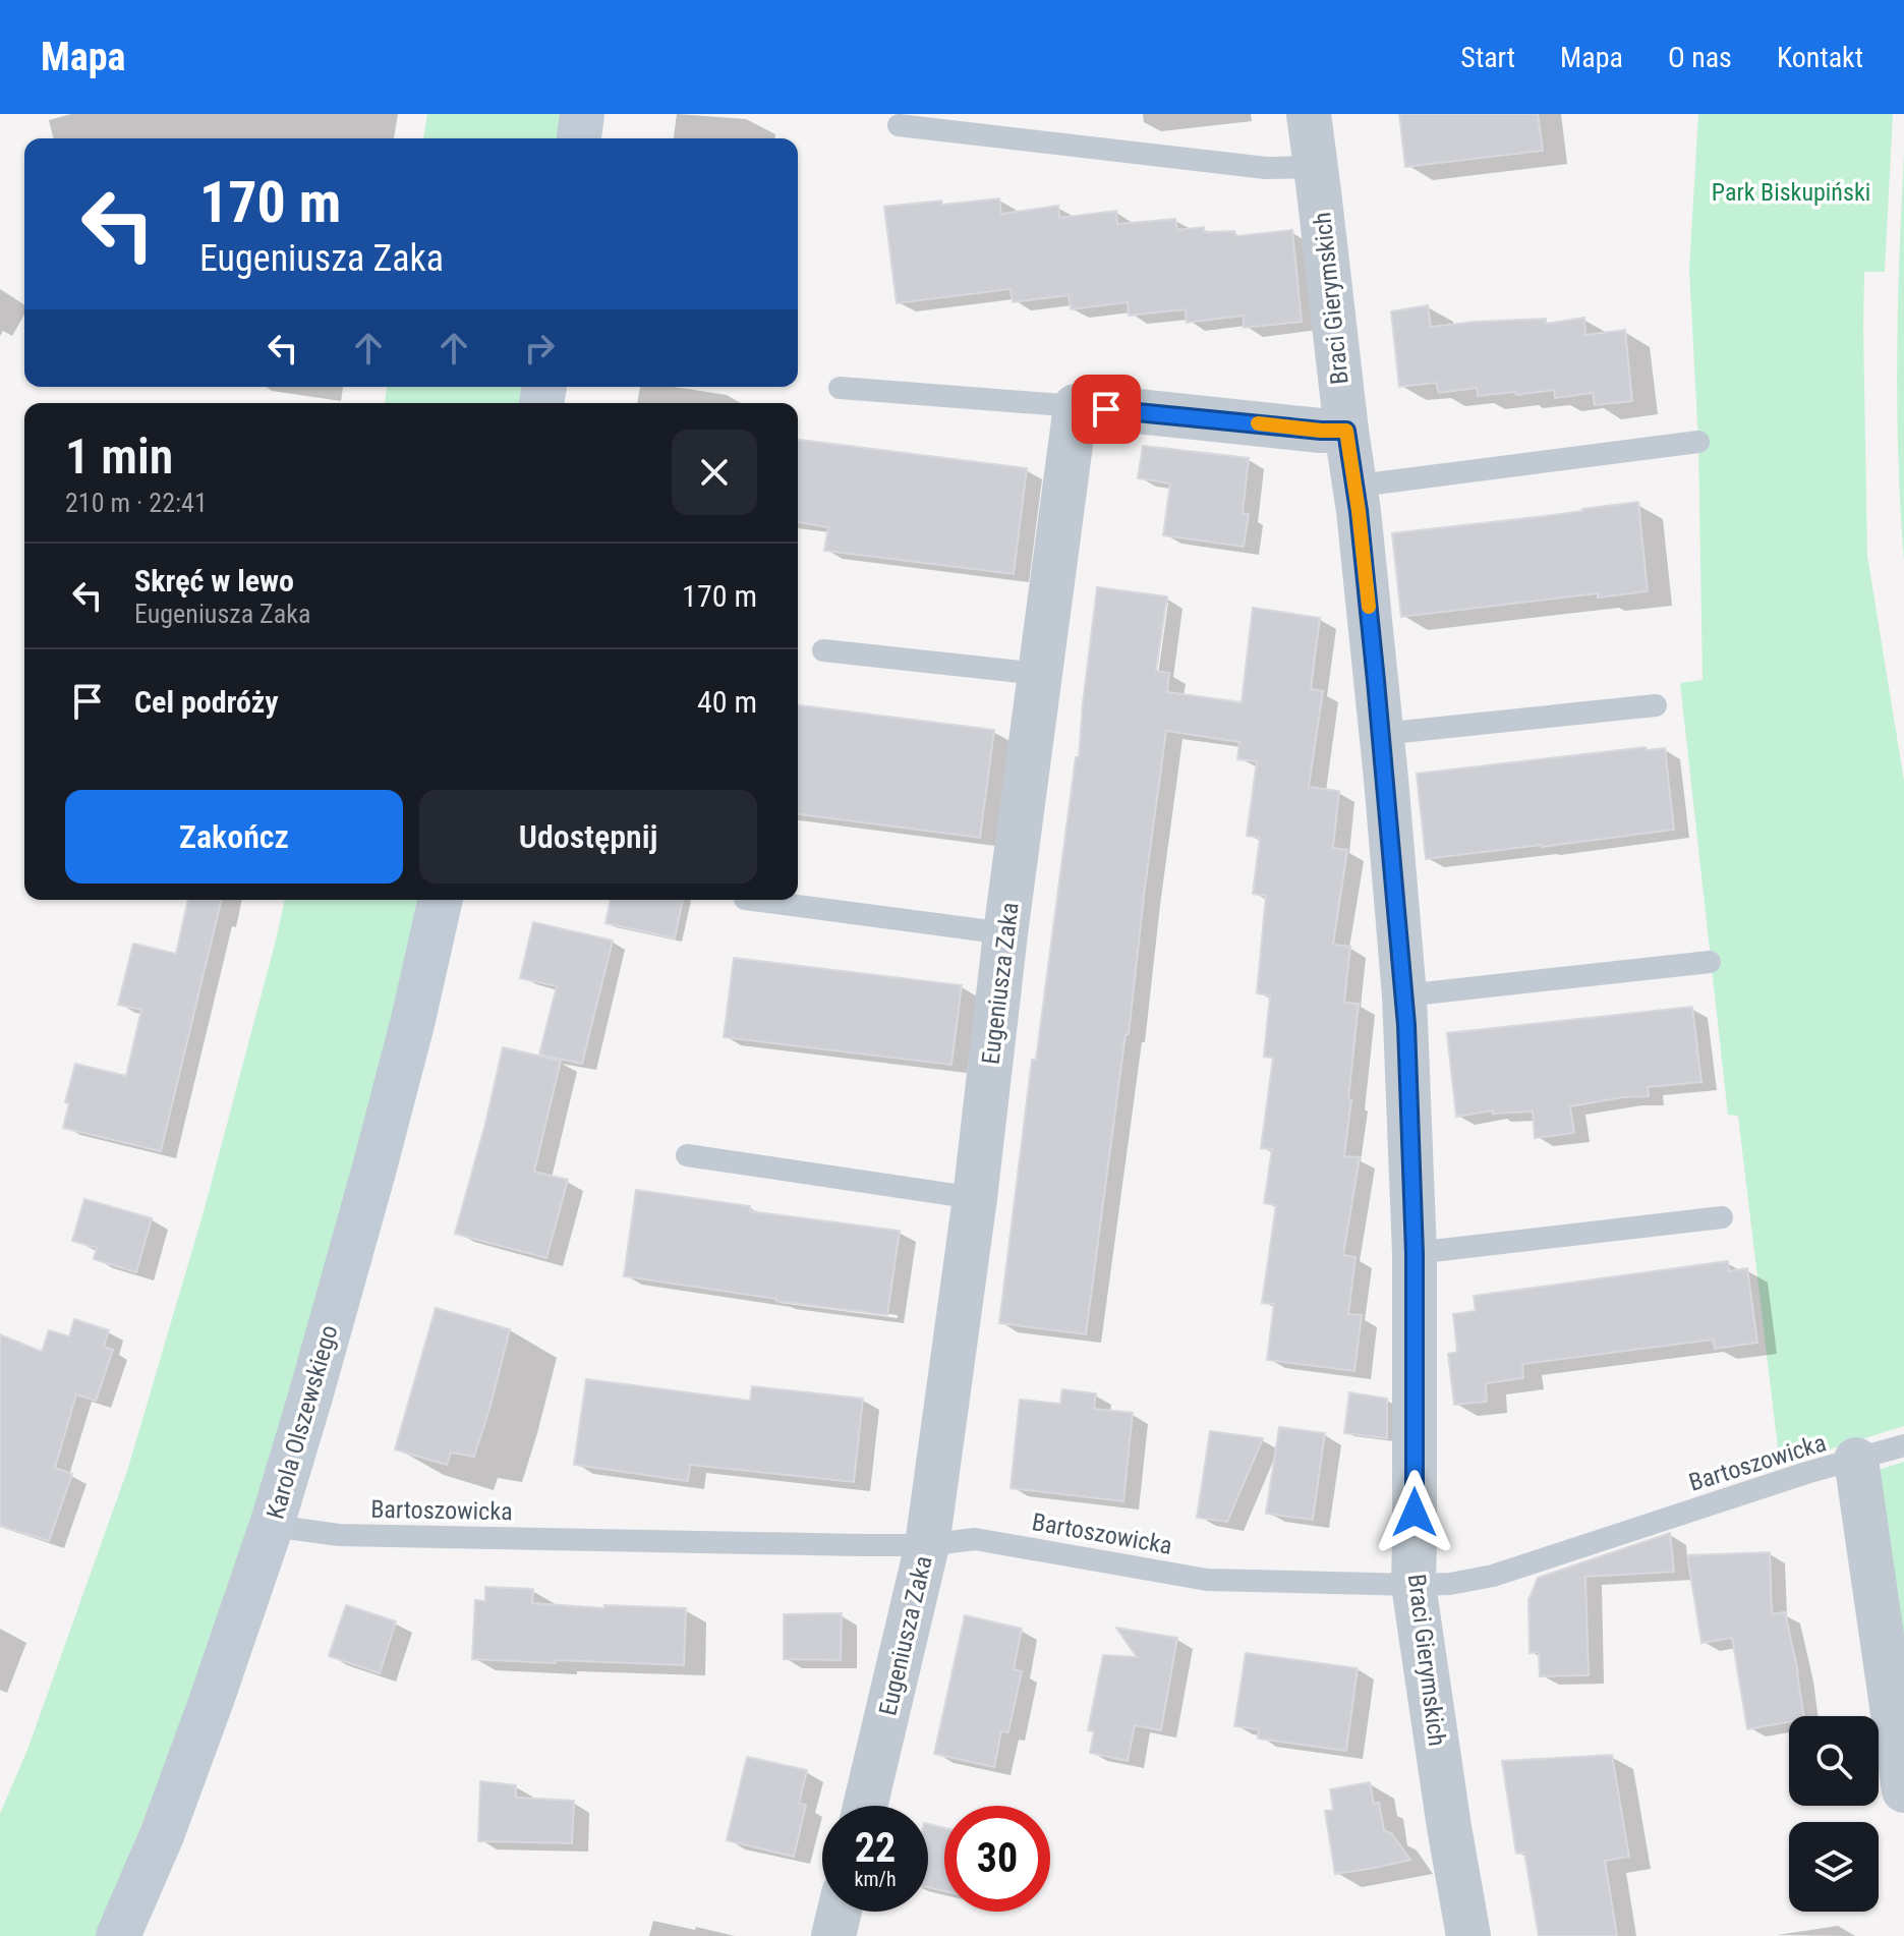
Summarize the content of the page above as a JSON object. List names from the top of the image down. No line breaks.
{"streets":{"street":["Braci Gierymskich","Eugeniusza Zaka","Karola Olszewskiego"],"lane":["Bartoszowicka"]},"crossings":[["Braci Gierymskich","Bartoszowicka"],["Eugeniusza Zaka","Bartoszowicka"],["Karola Olszewskiego","Bartoszowicka"]],"parks":["Park Biskupiński"],"page":{"header":"Mapa","nav":["Start","Mapa","O nas","Kontakt"],"turn":["170 m","Eugeniusza Zaka"],"heading":["1 min","210 m · 22:41"],"list":[{"name":"Skręć w lewo","note":"Eugeniusza Zaka","value":"170 m"},{"name":"Cel podróży","value":"40 m"}],"buttons":["Zakończ","Udostępnij"],"speed":"22 km/h","limit":"30"}}
